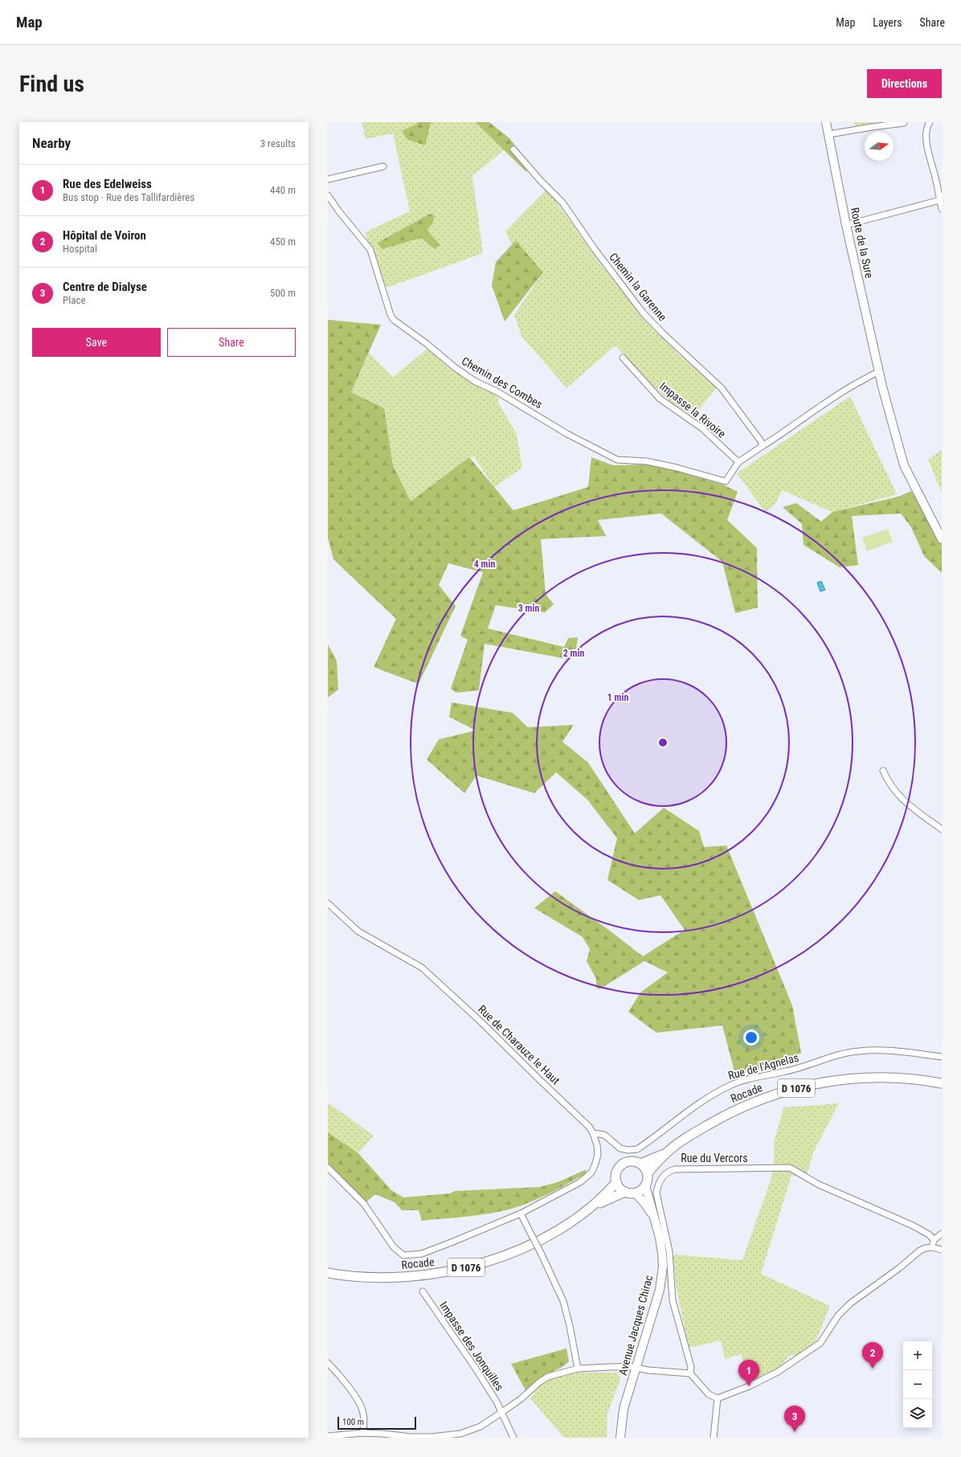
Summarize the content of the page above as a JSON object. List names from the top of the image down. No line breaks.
{"streets":{"main road":["Route de la Sure","D 1076","Rocade","Avenue Jacques Chirac"],"street":["Chemin la Garenne","Chemin des Combes","Impasse la Rivoire","Rue de Charauze le Haut","Rue de l'Agnelas","Rue du Vercors","Impasse des Jonquilles"]},"crossings":[["Chemin des Combes","Impasse la Rivoire"],["Rue de Charauze le Haut","Rue de l'Agnelas"],["Rocade","Avenue Jacques Chirac"]],"scale_bar":"100 m","north":"right","page":{"header":"Map","nav":["Map","Layers","Share"],"buttons":["Directions",["Save","Share"]],"title":"Find us","heading":["Nearby","3 results"],"list":[{"mark":"1","name":"Rue des Edelweiss","note":"Bus stop · Rue des Tallifardières","value":"440 m"},{"mark":"2","name":"Hôpital de Voiron","note":"Hospital","value":"450 m"},{"mark":"3","name":"Centre de Dialyse","note":"Place","value":"500 m"}],"map_buttons":["+","−"],"pins":["2","1","3"],"scale":"100 m"},"rings":["4 min","3 min","2 min","1 min"]}
